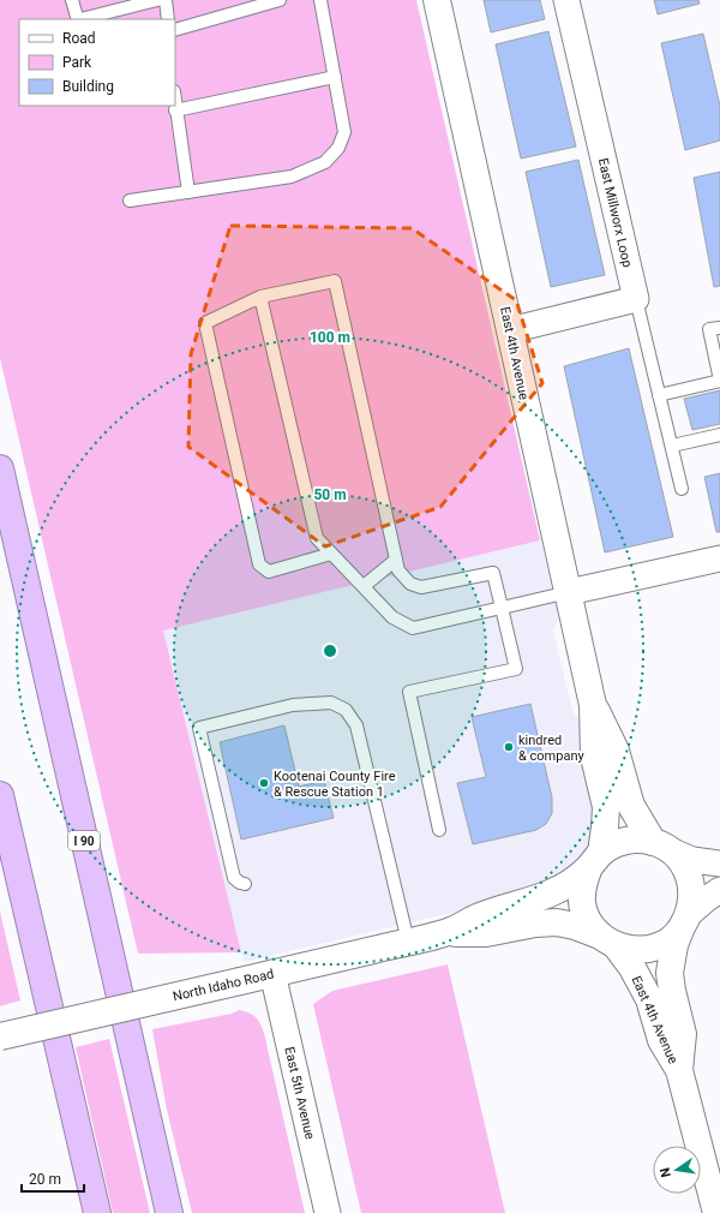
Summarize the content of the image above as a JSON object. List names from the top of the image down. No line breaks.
{"streets":{"highway":["I 90"],"street":["East Millworx Loop","East 4th Avenue","North Idaho Road","East 5th Avenue"]},"crossings":[["East 4th Avenue","North Idaho Road"],["North Idaho Road","East 5th Avenue"]],"places":["kindred & company","Kootenai County Fire & Rescue Station 1"],"legend":["Road","Park","Building"],"scale_bar":"20 m","north":"left","rings":["100 m","50 m"]}
